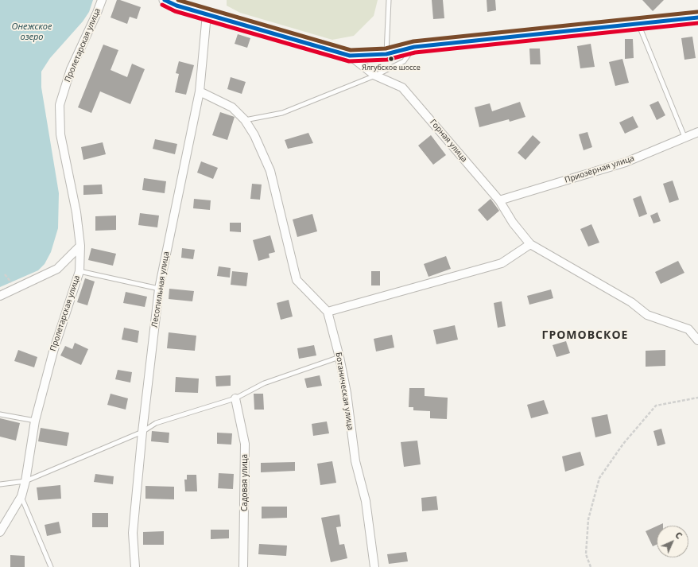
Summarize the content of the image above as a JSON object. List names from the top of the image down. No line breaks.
{"streets":{"street":["Пролетарская улица","Горная улица","Приозёрная улица","Лесопильная улица","Ботаническая улица","Садовая улица"]},"crossings":[["Горная улица","Приозёрная улица"],["Лесопильная улица","Ботаническая улица"]],"districts":["ГРОМОВСКОЕ"],"water":["Онежское озеро"],"places":["Ялгубское шоссе"],"north":"top right"}
